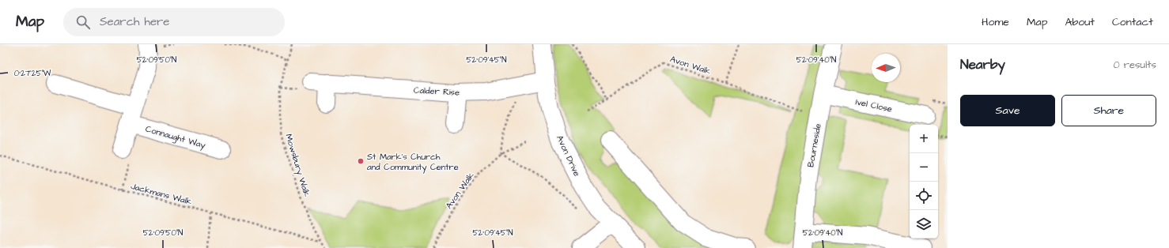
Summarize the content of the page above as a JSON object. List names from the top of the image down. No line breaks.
{"streets":{"street":["Calder Rise","Ivel Close","Connaught Way","Bourneside","Avon Drive"],"path":["Avon Walk","Mowsbury Walk","Jackmans Walk"]},"crossings":[["Calder Rise","Avon Drive"],["Ivel Close","Bourneside"],["Mowsbury Walk","Jackmans Walk"]],"places":["St Mark's Church and Community Centre"],"north":"left","page":{"header":"Map","search":"Search here","nav":["Home","Map","About","Contact"],"heading":["Nearby","0 results"],"buttons":["Save","Share"],"map_buttons":["+","−"]},"coordinates":["52°09'50\"N","52°09'45\"N","52°09'40\"N","0°27'25\"W"]}
